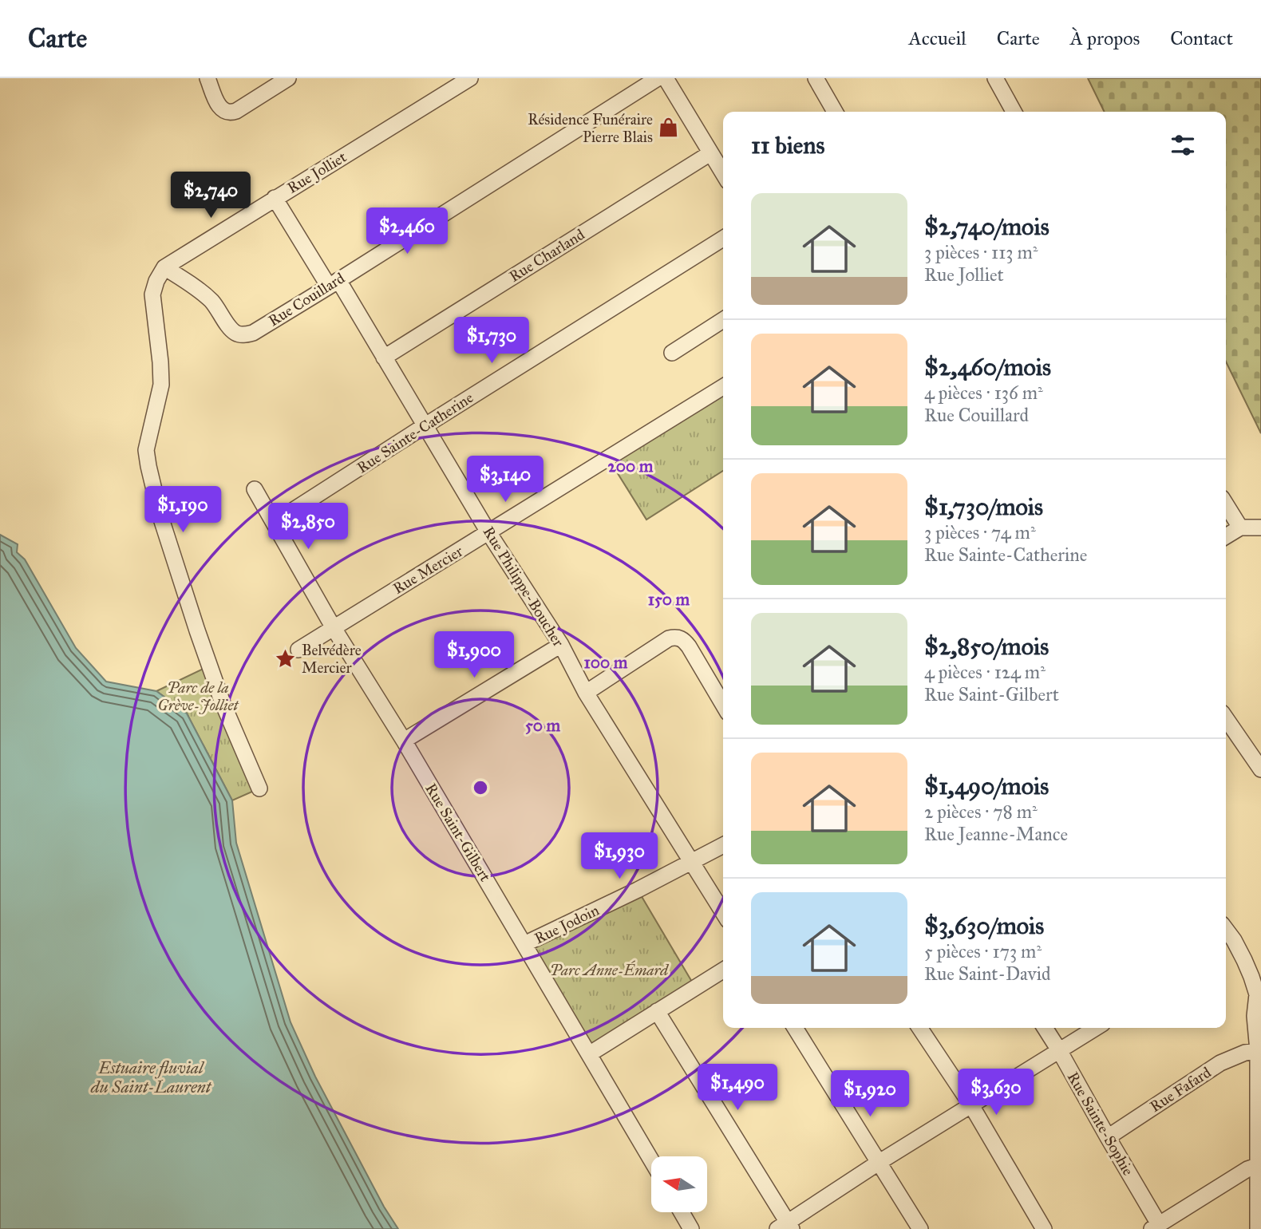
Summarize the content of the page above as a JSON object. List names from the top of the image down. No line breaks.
{"streets":{"street":["Rue Jolliet","Rue Charland","Rue Couillard","Rue Sainte-Catherine","Rue Mercier","Rue Philippe-Boucher","Rue Saint-Gilbert","Rue Jodoin","Rue Fafard","Rue Sainte-Sophie"]},"crossings":[["Rue Jolliet","Rue Couillard"],["Rue Jolliet","Rue Philippe-Boucher"],["Rue Charland","Rue Philippe-Boucher"],["Rue Couillard","Rue Philippe-Boucher"],["Rue Sainte-Catherine","Rue Philippe-Boucher"],["Rue Sainte-Catherine","Rue Saint-Gilbert"],["Rue Mercier","Rue Philippe-Boucher"],["Rue Mercier","Rue Saint-Gilbert"],["Rue Philippe-Boucher","Rue Jodoin"],["Rue Saint-Gilbert","Rue Jodoin"],["Rue Fafard","Rue Sainte-Sophie"]],"water":["Estuaire fluvial du Saint-Laurent"],"parks":["Parc de la Grève-Jolliet","Parc Anne-Émard"],"places":{"shop":["Résidence Funéraire Pierre Blais"],"place":["Belvédère Mercier"]},"north":"left","page":{"header":"Carte","nav":["Accueil","Carte","À propos","Contact"],"heading":"11 biens","price":["$2,740","$2,460","$1,730","$3,140","$1,190","$2,850","$1,900","$1,930","$1,490","$3,630","$1,920"],"list":[{"name":"$2,740/mois","note":"3 pièces · 113 m² · Rue Jolliet"},{"name":"$2,460/mois","note":"4 pièces · 136 m² · Rue Couillard"},{"name":"$1,730/mois","note":"3 pièces · 74 m² · Rue Sainte-Catherine"},{"name":"$2,850/mois","note":"4 pièces · 124 m² · Rue Saint-Gilbert"},{"name":"$1,490/mois","note":"2 pièces · 78 m² · Rue Jeanne-Mance"},{"name":"$3,630/mois","note":"5 pièces · 173 m² · Rue Saint-David"}]},"rings":["200 m","150 m","100 m","50 m"]}
